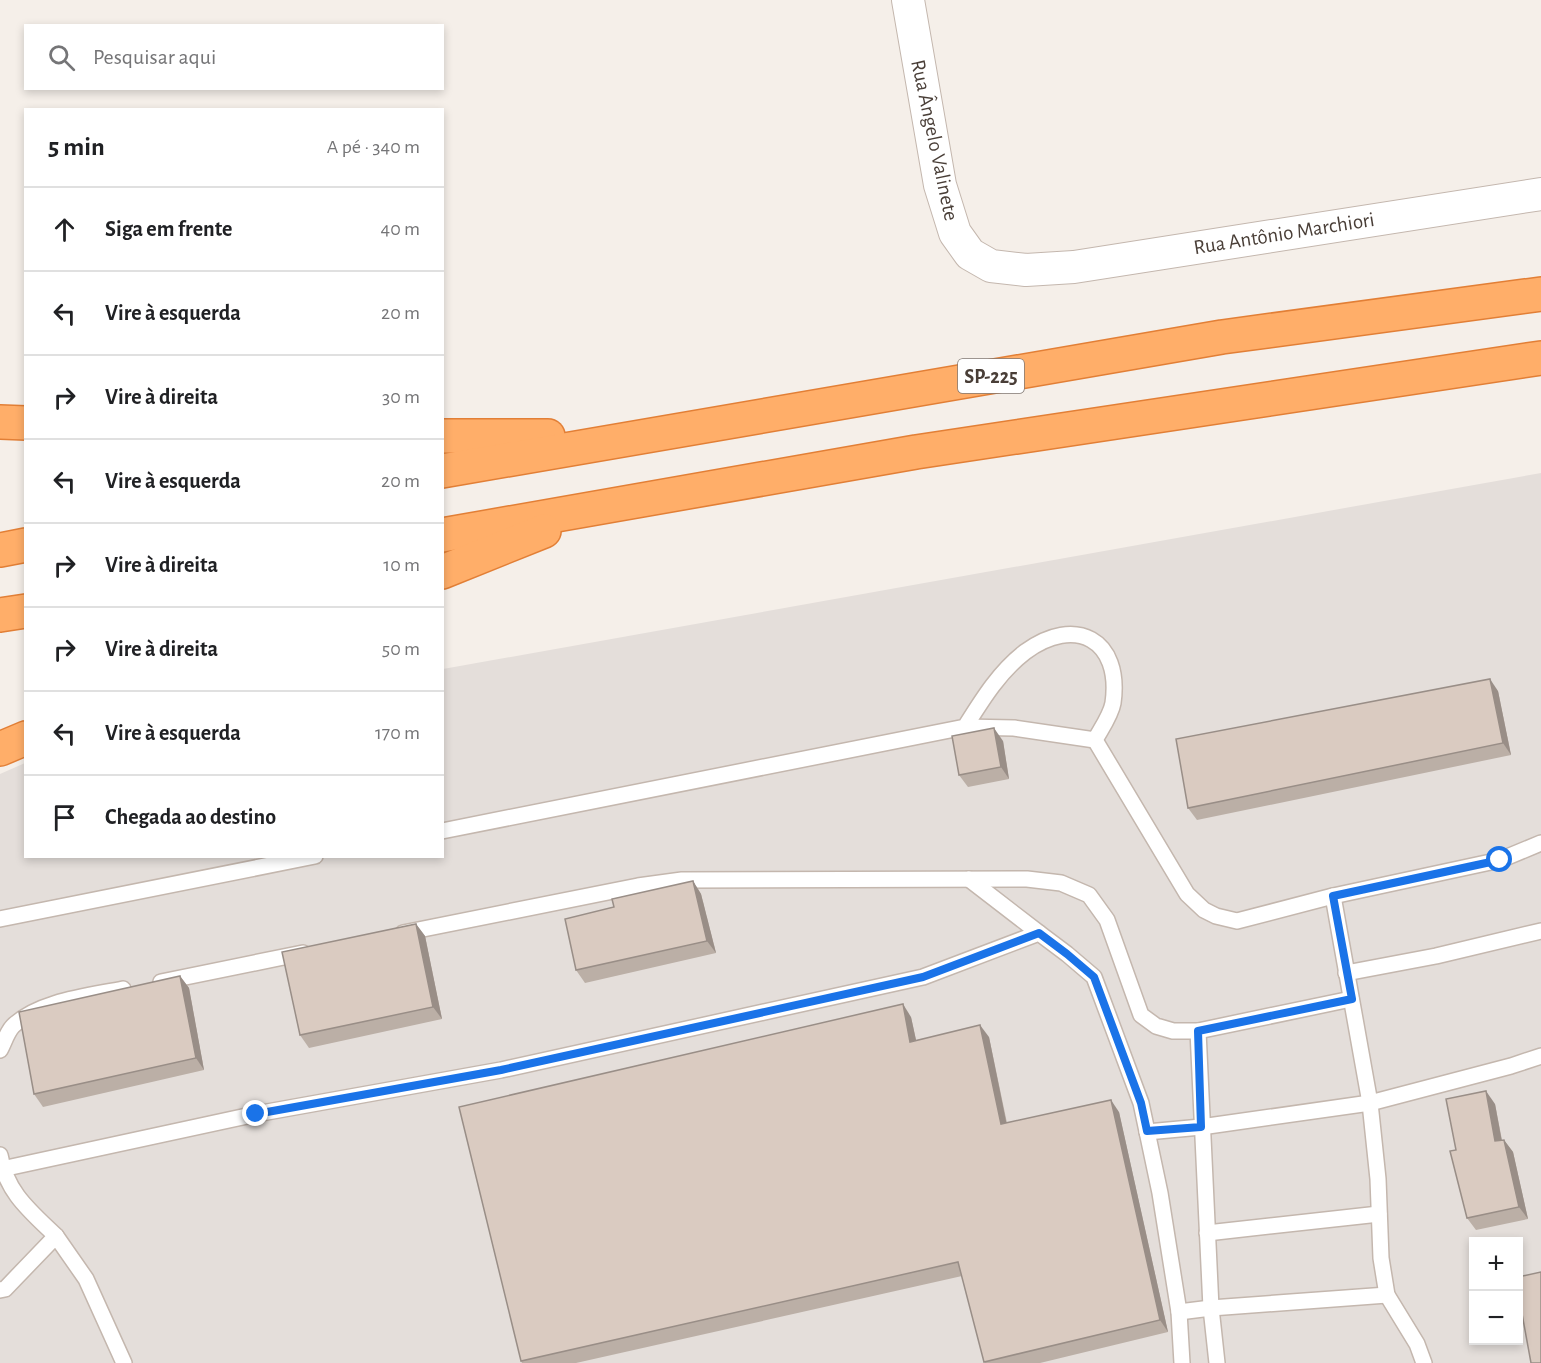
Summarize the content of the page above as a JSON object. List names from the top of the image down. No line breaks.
{"streets":{"highway":["SP-225"],"street":["Rua Ângelo Valinete","Rua Antônio Marchiori"]},"crossings":[["Rua Ângelo Valinete","Rua Antônio Marchiori"]],"page":{"search":"Pesquisar aqui","heading":["5 min","A pé · 340 m"],"list":[["Siga em frente","40 m"],["Vire à esquerda","20 m"],["Vire à direita","30 m"],["Vire à esquerda","20 m"],["Vire à direita","10 m"],["Vire à direita","50 m"],["Vire à esquerda","170 m"],"Chegada ao destino"],"map_buttons":["+","−"]}}
